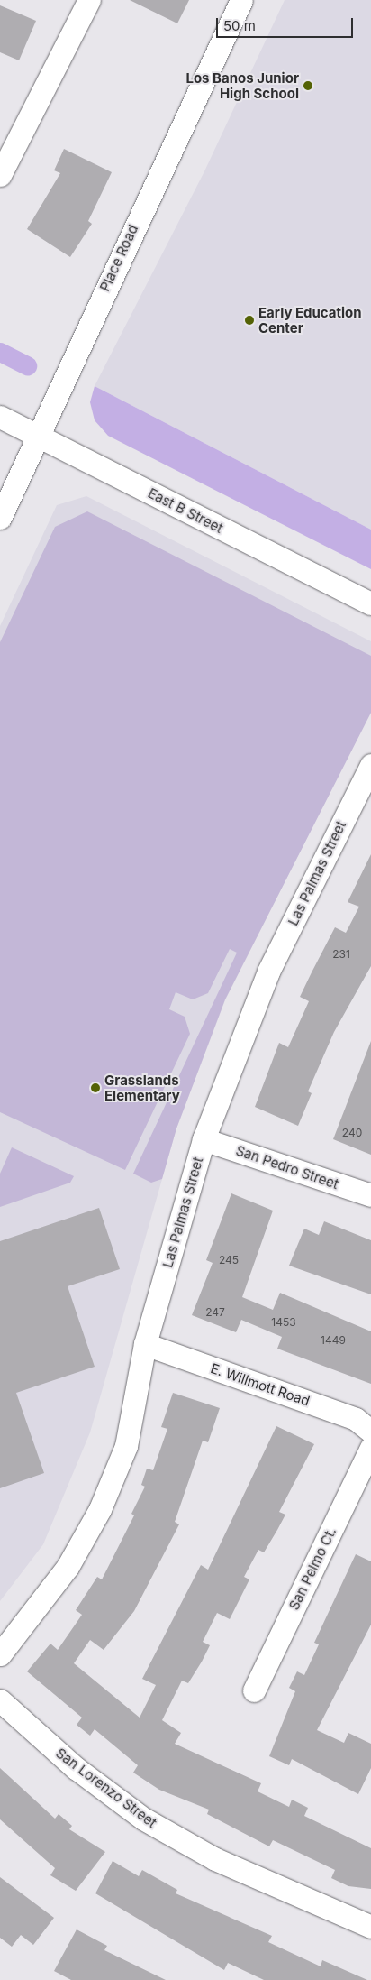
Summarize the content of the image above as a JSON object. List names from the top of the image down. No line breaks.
{"streets":{"street":["Place Road","East B Street","Las Palmas Street","San Pedro Street","E. Willmott Road","San Pelmo Ct.","San Lorenzo Street"]},"crossings":[["Place Road","East B Street"],["Las Palmas Street","San Pedro Street"],["Las Palmas Street","E. Willmott Road"]],"places":["Los Banos Junior High School","Early Education Center","Grasslands Elementary"],"house_numbers":["231","240","245","247","1453","1449"],"scale_bar":"50 m"}
